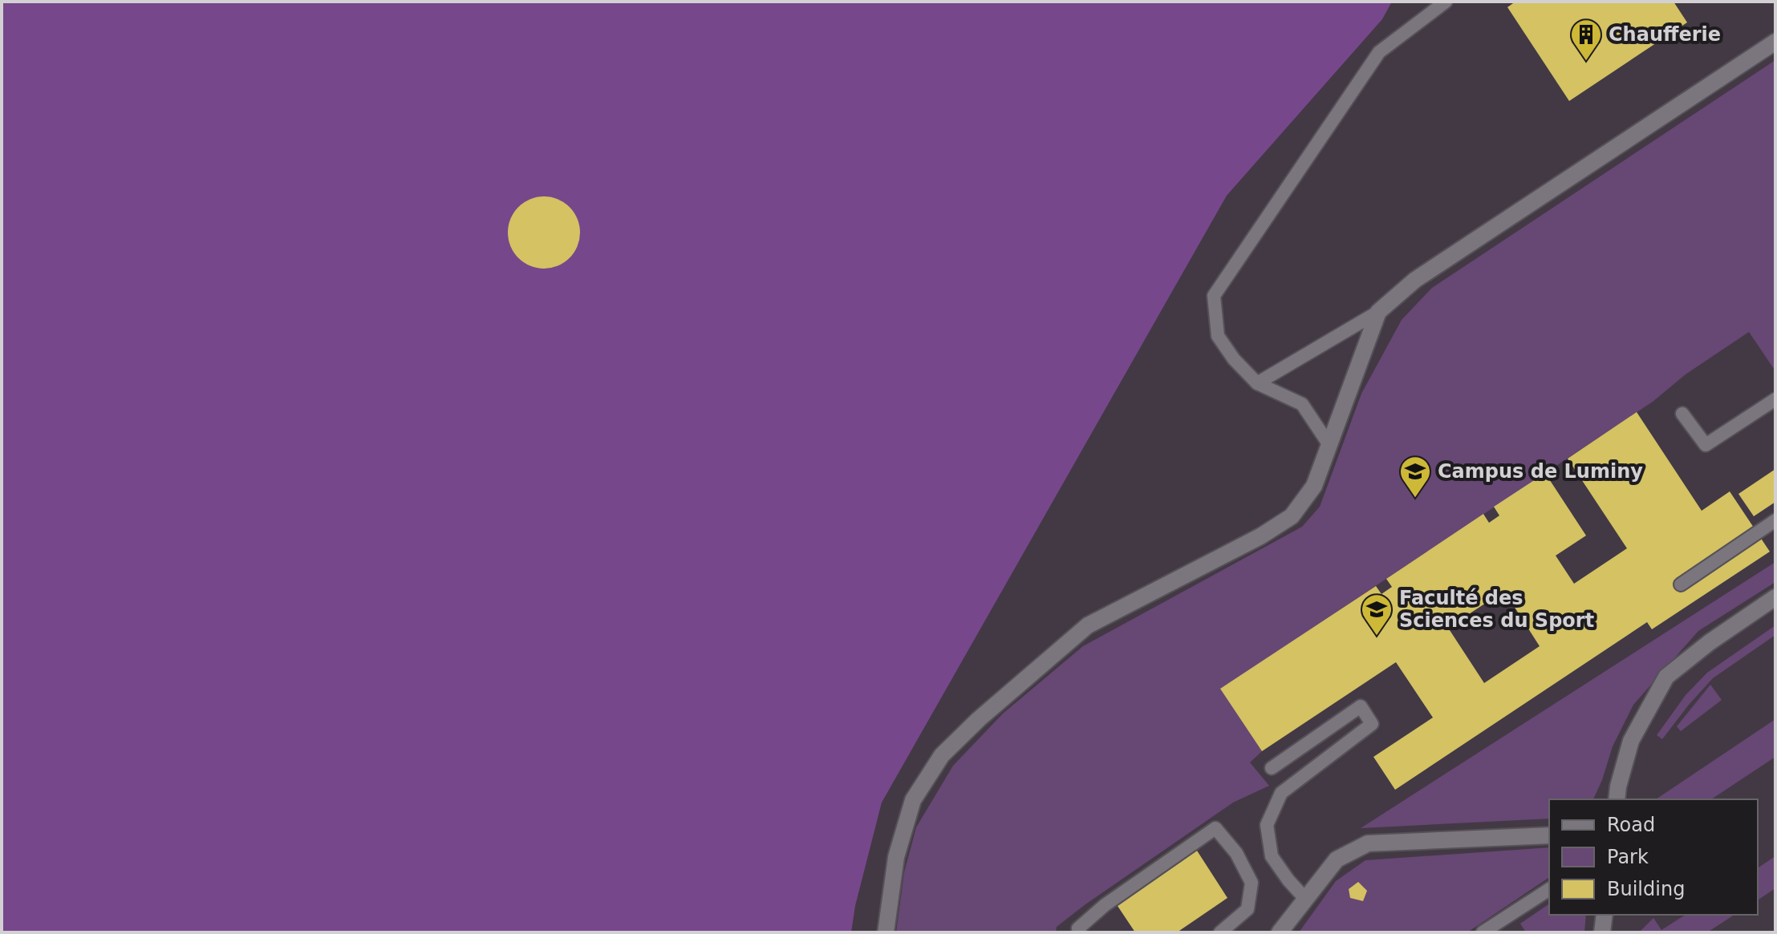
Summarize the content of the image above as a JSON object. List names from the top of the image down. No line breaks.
{"places":{"building":["Chaufferie"],"school or university":["Campus de Luminy","Faculté des Sciences du Sport"]},"legend":["Road","Park","Building"]}
